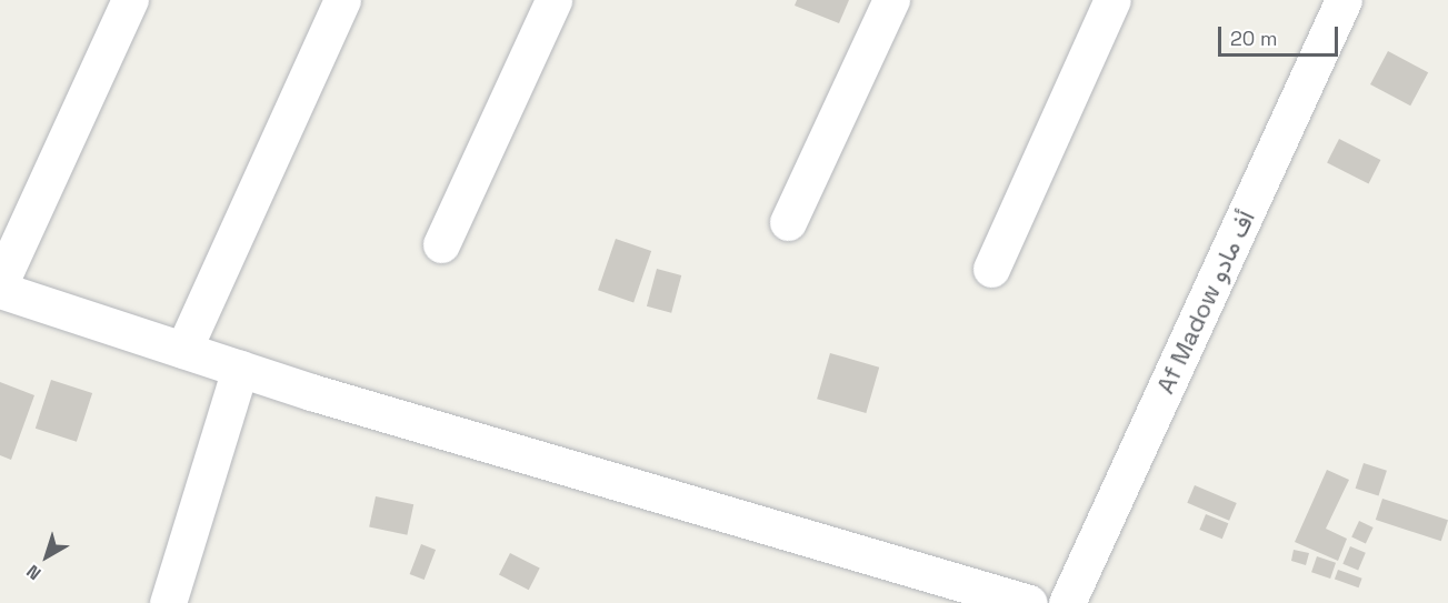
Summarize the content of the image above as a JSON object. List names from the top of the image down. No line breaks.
{"streets":{"street":["Af Madow أف مادو"]},"scale_bar":"20 m","north":"bottom left"}
